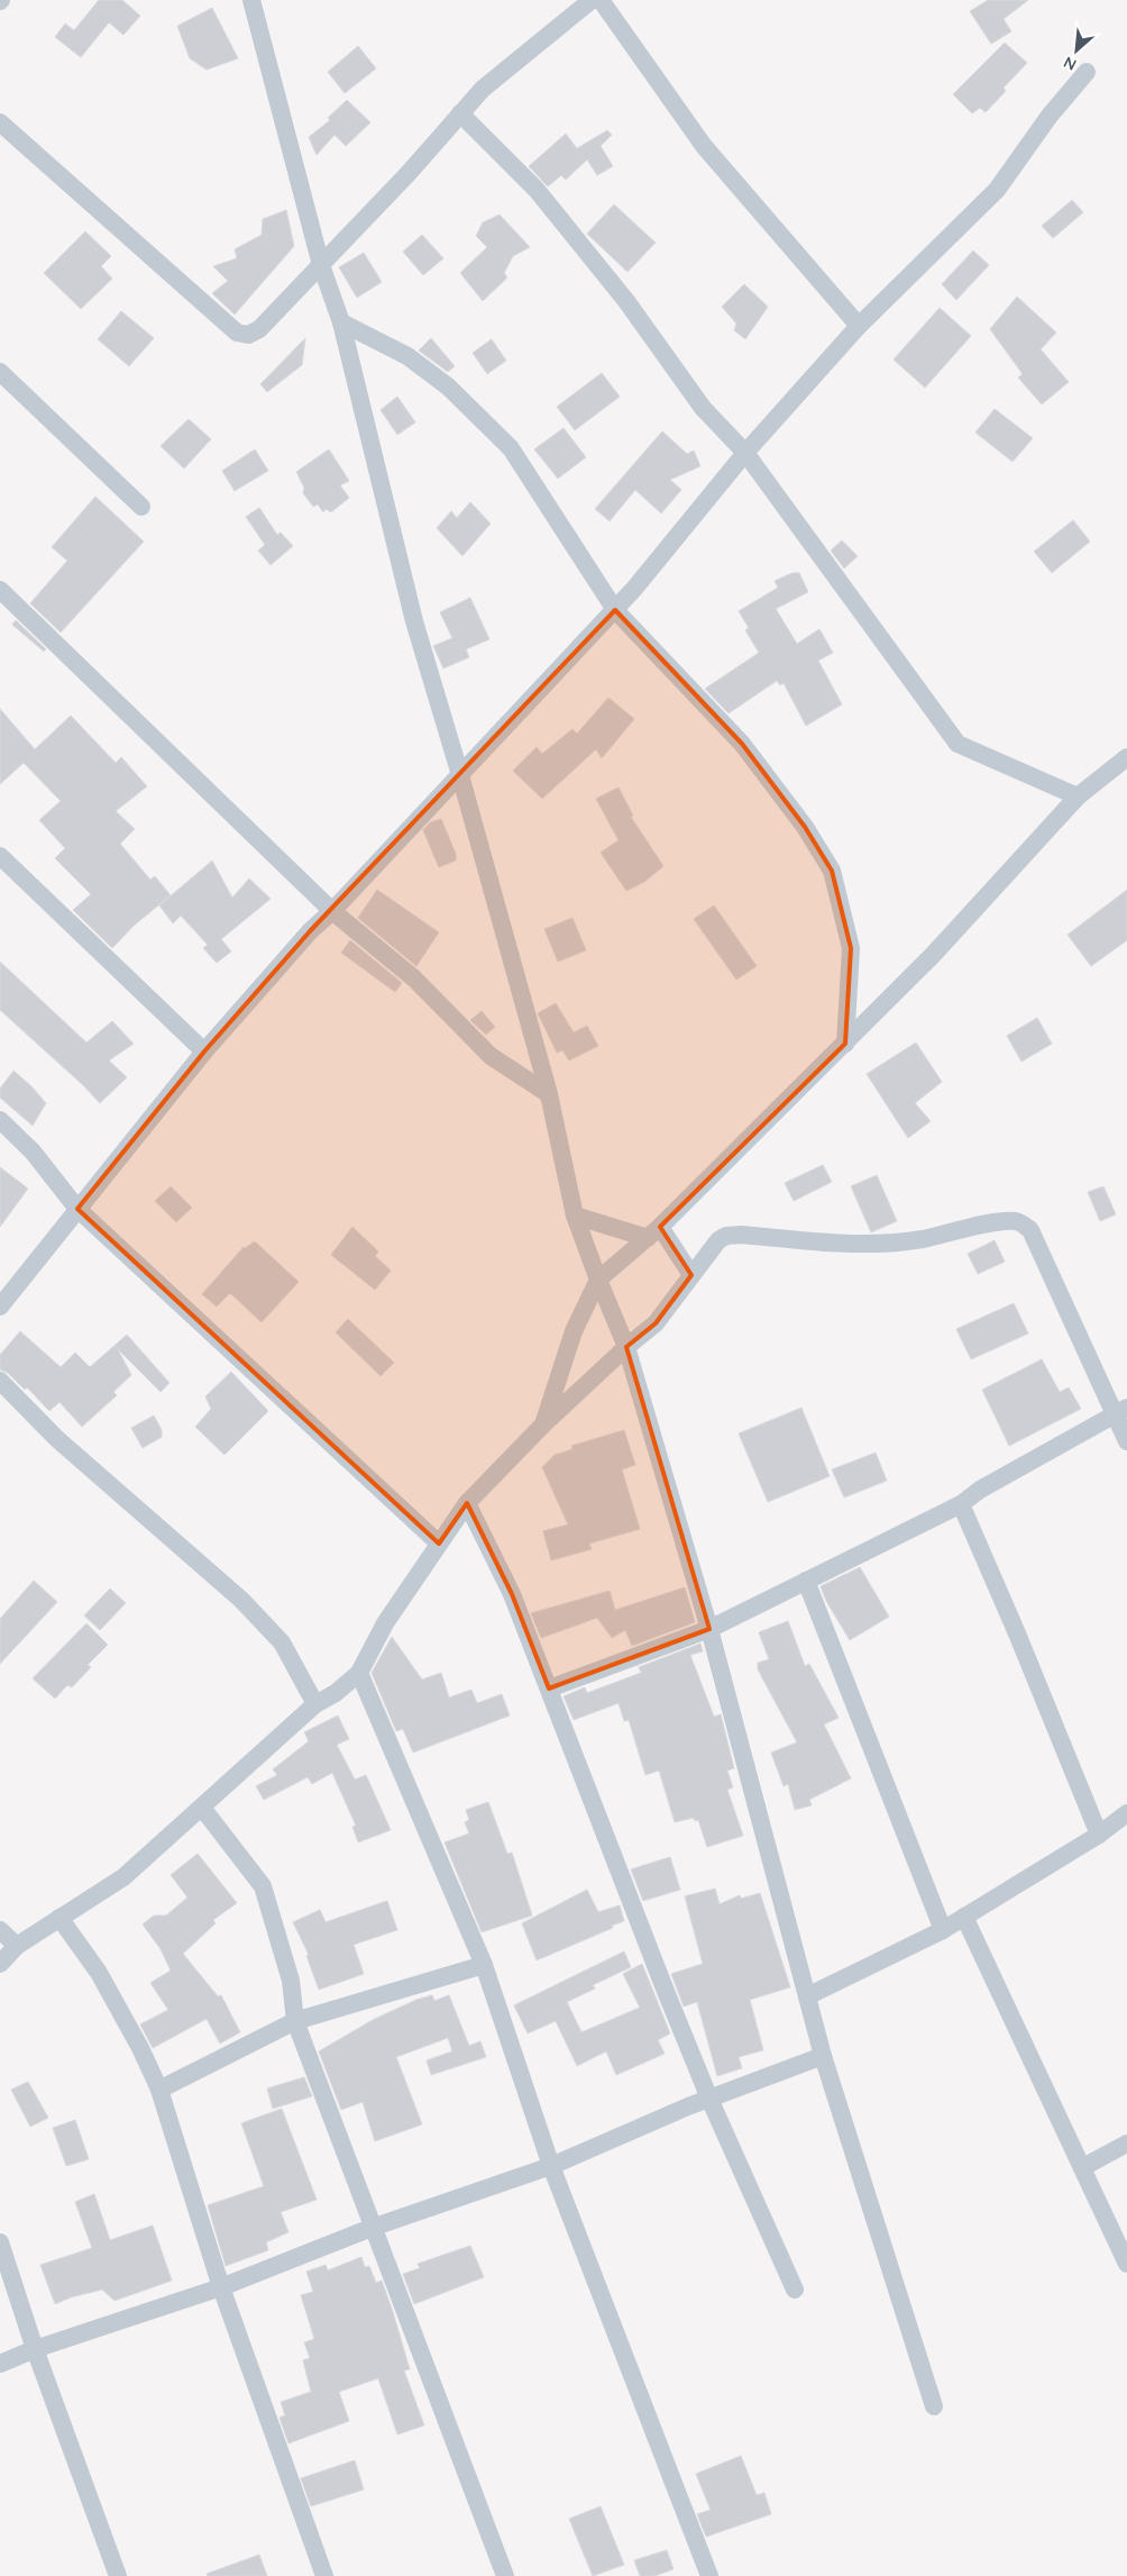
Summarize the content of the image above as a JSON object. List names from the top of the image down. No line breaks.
{"north":"bottom left"}
